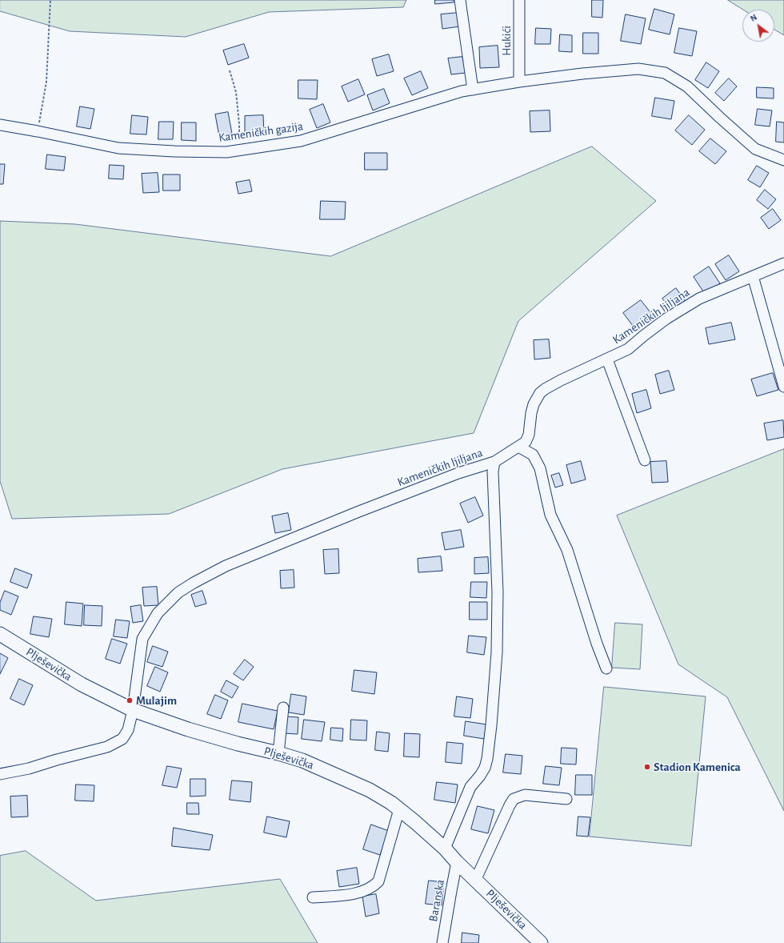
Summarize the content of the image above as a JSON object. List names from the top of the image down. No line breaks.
{"streets":{"main road":["Plješevička"],"street":["Hukići","Kameničkih gazija","Kameničkih ljiljana","Baranska"]},"crossings":[["Hukići","Kameničkih gazija"],["Kameničkih ljiljana","Plješevička"],["Plješevička","Baranska"]],"places":["Mulajim","Stadion Kamenica"],"north":"top left"}
